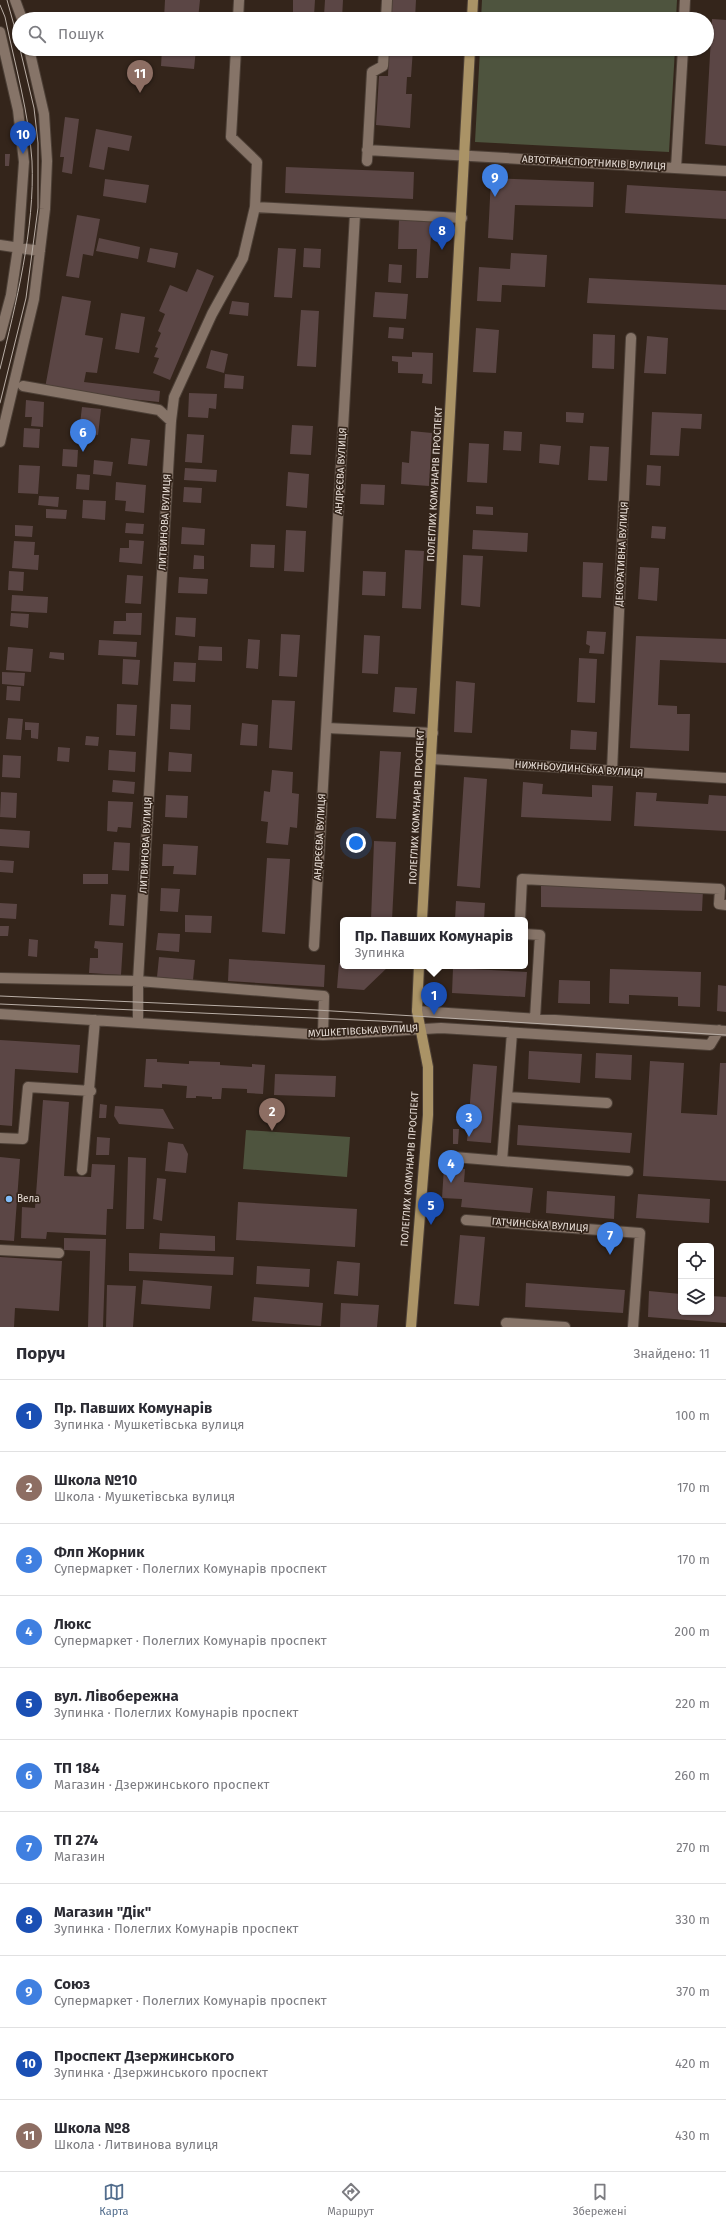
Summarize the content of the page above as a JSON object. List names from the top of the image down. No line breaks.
{"streets":{"main road":["ПОЛЕГЛИХ КОМУНАРІВ ПРОСПЕКТ"],"street":["АВТОТРАНСПОРТНИКІВ ВУЛИЦЯ","АНДРЄЄВА ВУЛИЦЯ","ЛИТВИНОВА ВУЛИЦЯ","ДЕКОРАТИВНА ВУЛИЦЯ","НИЖНЬОУДИНСЬКА ВУЛИЦЯ","МУШКЕТІВСЬКА ВУЛИЦЯ","ГАТЧИНСЬКА ВУЛИЦЯ"]},"crossings":[["АВТОТРАНСПОРТНИКІВ ВУЛИЦЯ","ПОЛЕГЛИХ КОМУНАРІВ ПРОСПЕКТ"],["ПОЛЕГЛИХ КОМУНАРІВ ПРОСПЕКТ","НИЖНЬОУДИНСЬКА ВУЛИЦЯ"],["ПОЛЕГЛИХ КОМУНАРІВ ПРОСПЕКТ","МУШКЕТІВСЬКА ВУЛИЦЯ"],["ЛИТВИНОВА ВУЛИЦЯ","МУШКЕТІВСЬКА ВУЛИЦЯ"],["ДЕКОРАТИВНА ВУЛИЦЯ","НИЖНЬОУДИНСЬКА ВУЛИЦЯ"]],"places":["Вела"],"page":{"search":"Пошук","pins":["11","10","9","8","6","1","2","3","4","5","7"],"popup":["Пр. Павших Комунарiв","Зупинка"],"heading":["Поруч","Знайдено: 11"],"list":[{"mark":"1","name":"Пр. Павших Комунарiв","note":"Зупинка · Мушкетівська вулиця","value":"100 m"},{"mark":"2","name":"Школа №10","note":"Школа · Мушкетівська вулиця","value":"170 m"},{"mark":"3","name":"Флп Жорник","note":"Супермаркет · Полеглих Комунарів проспект","value":"170 m"},{"mark":"4","name":"Люкс","note":"Супермаркет · Полеглих Комунарів проспект","value":"200 m"},{"mark":"5","name":"вул. Лівобережна","note":"Зупинка · Полеглих Комунарів проспект","value":"220 m"},{"mark":"6","name":"ТП 184","note":"Магазин · Дзержинського проспект","value":"260 m"},{"mark":"7","name":"ТП 274","note":"Магазин","value":"270 m"},{"mark":"8","name":"Магазин \"Дік\"","note":"Зупинка · Полеглих Комунарів проспект","value":"330 m"},{"mark":"9","name":"Союз","note":"Супермаркет · Полеглих Комунарів проспект","value":"370 m"},{"mark":"10","name":"Проспект Дзержинського","note":"Зупинка · Дзержинського проспект","value":"420 m"},{"mark":"11","name":"Школа №8","note":"Школа · Литвинова вулиця","value":"430 m"}],"nav":["Карта","Маршрут","Збережені"]}}
